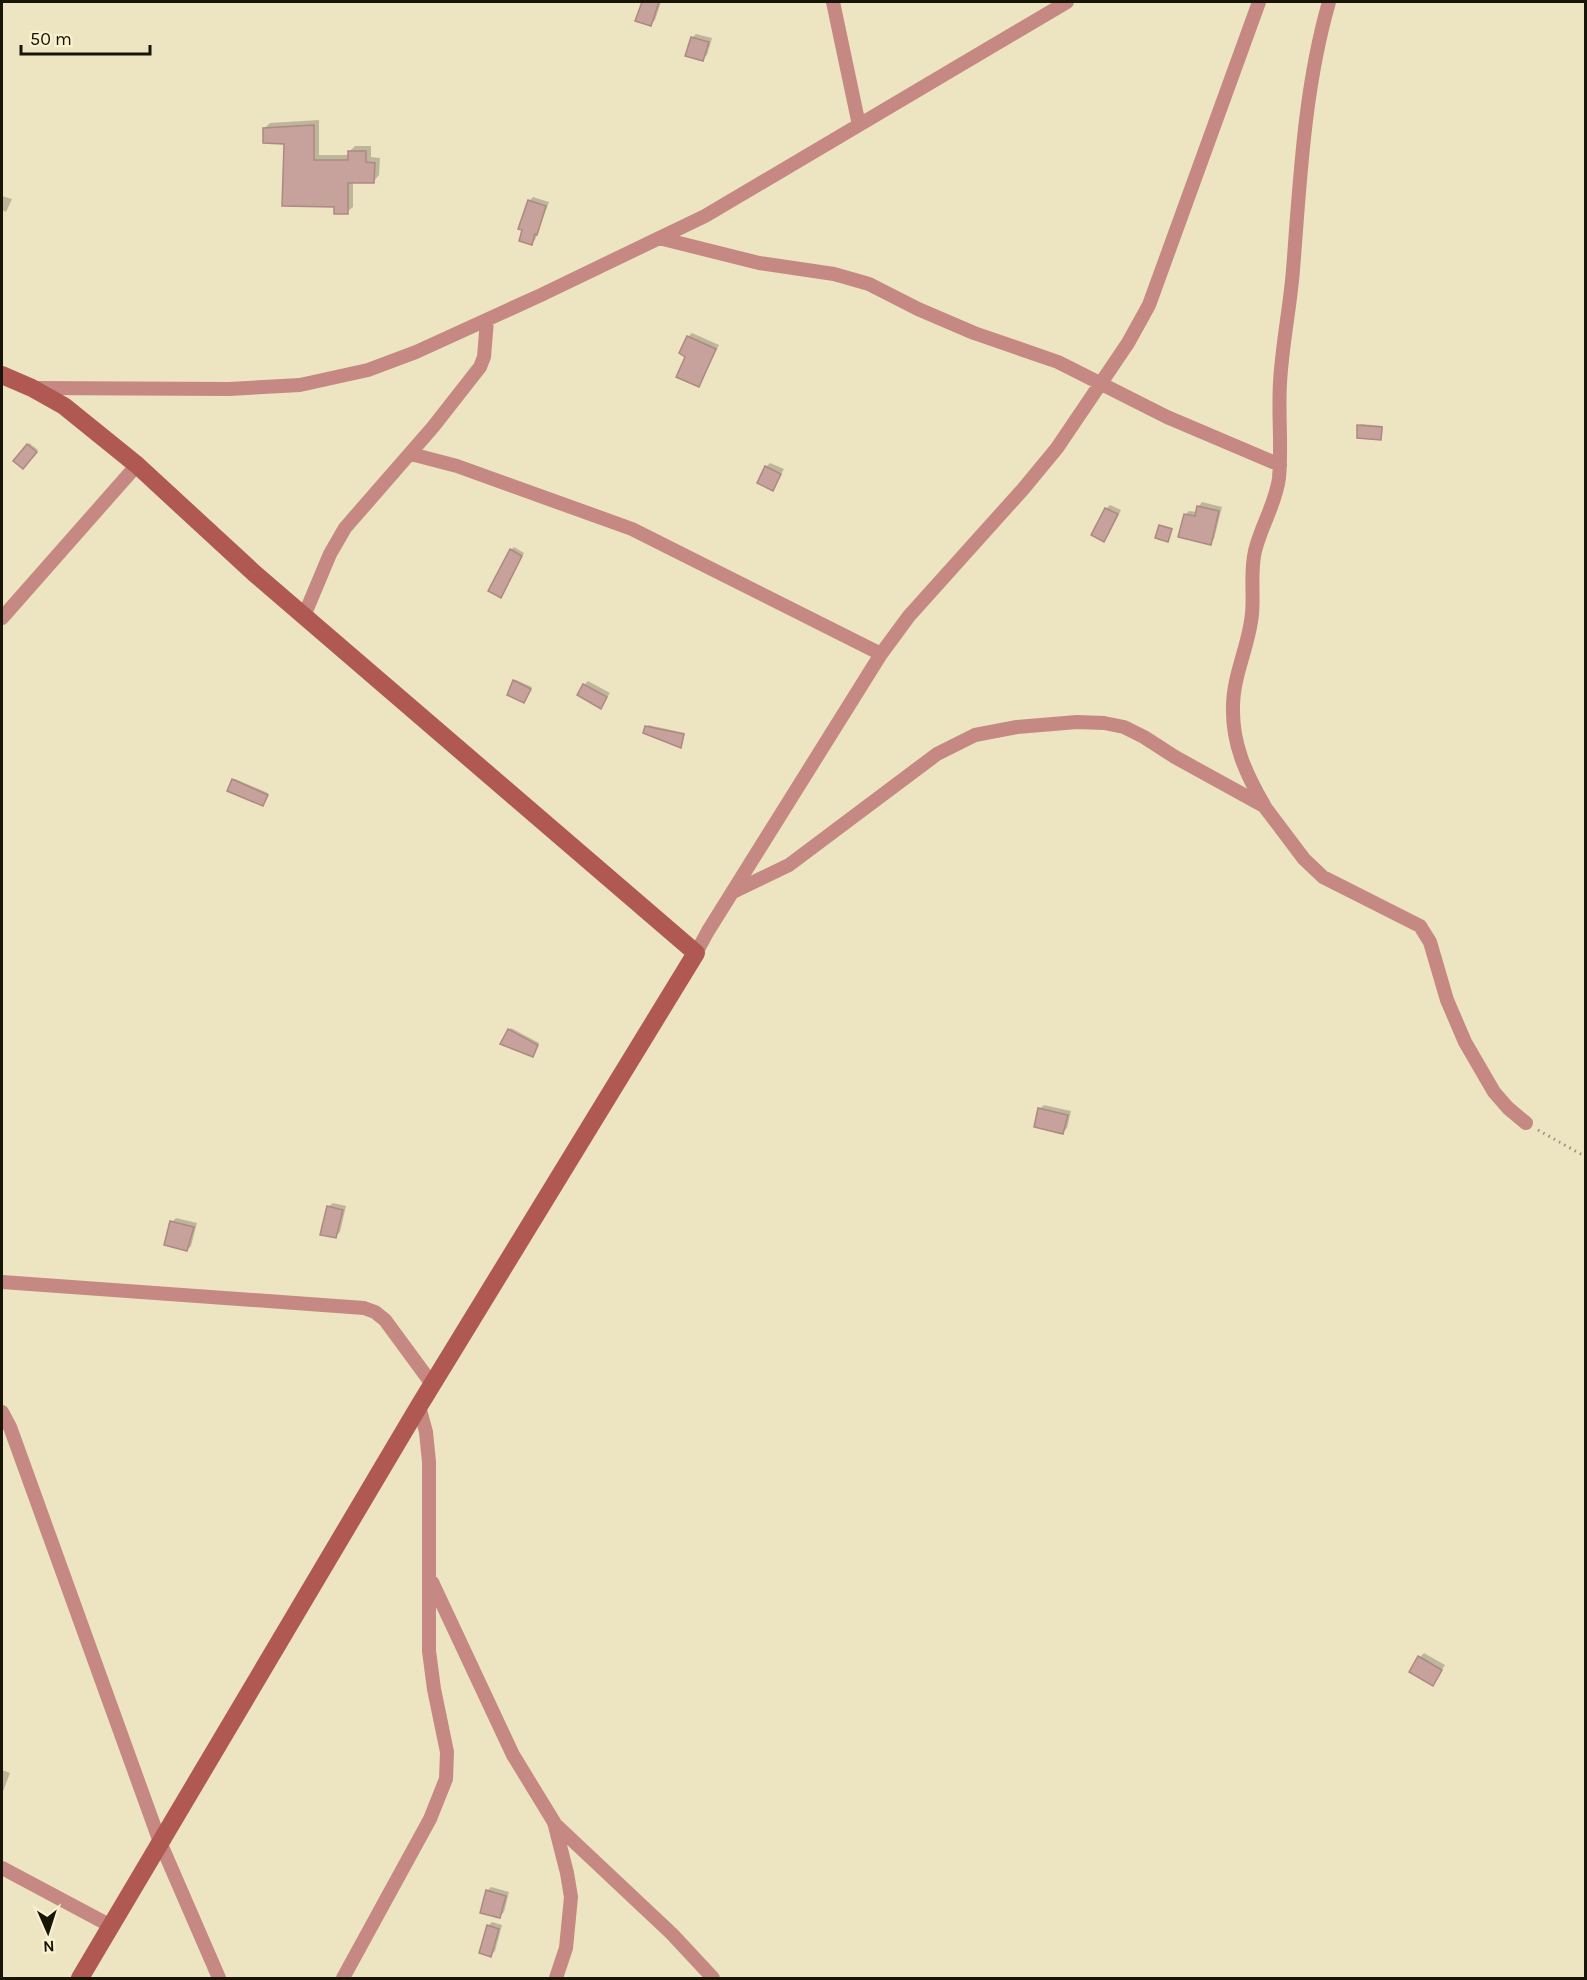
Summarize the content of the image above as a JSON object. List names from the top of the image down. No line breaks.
{"scale_bar":"50 m","north":"bottom"}
